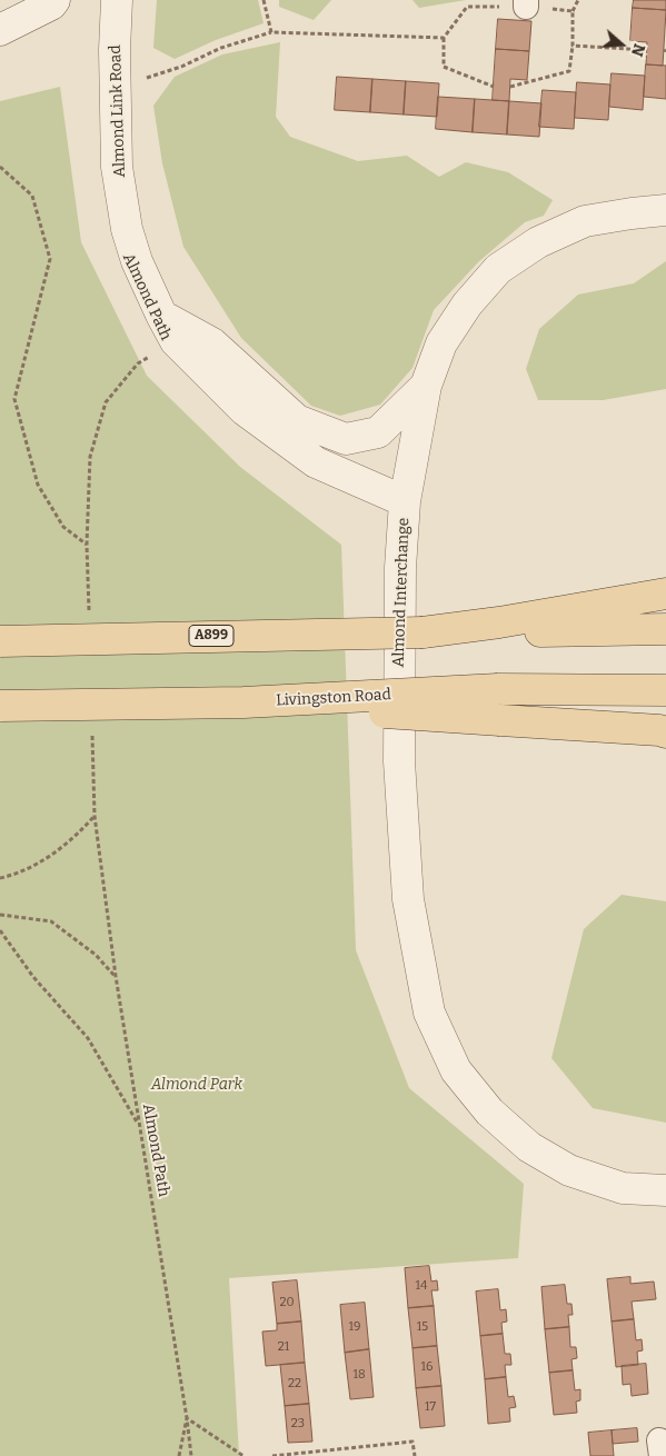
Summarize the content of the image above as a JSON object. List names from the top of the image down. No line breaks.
{"streets":{"main road":["A899","Livingston Road"],"street":["Almond Link Road","Almond Interchange"],"path":["Almond Path"]},"crossings":[["Almond Link Road","Almond Interchange"]],"parks":["Almond Park"],"house_numbers":["14","20","19","15","21","16","18","22","17","23"],"north":"right"}
